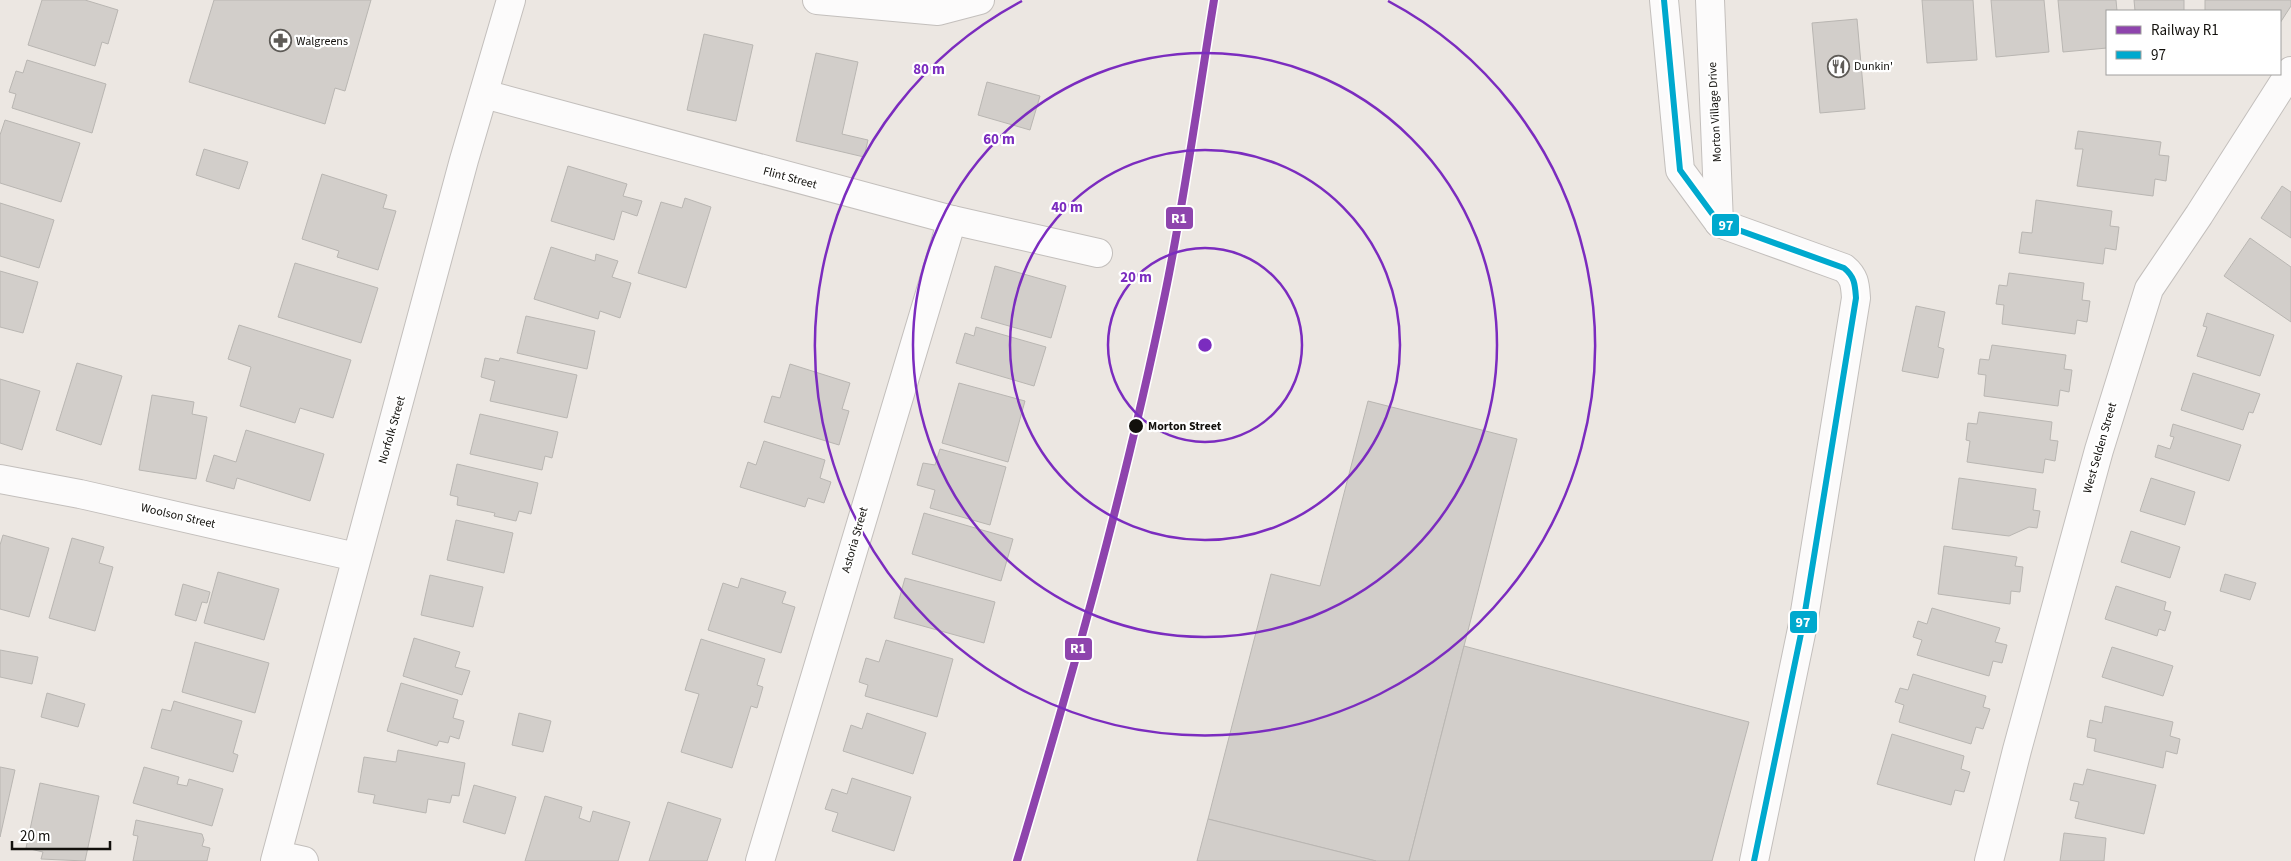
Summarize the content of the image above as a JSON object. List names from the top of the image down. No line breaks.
{"streets":{"main road":["Morton Village Drive","Flint Street","Norfolk Street","West Selden Street","Woolson Street","Astoria Street"]},"crossings":[["Flint Street","Norfolk Street"],["Flint Street","Astoria Street"],["Norfolk Street","Woolson Street"]],"places":{"pharmacy":["Walgreens"],"restaurant":["Dunkin'"],"other":["Morton Street"]},"lines":["rail line R1","transit line 97"],"legend":["Railway R1","97"],"scale_bar":"20 m","rings":["80 m","60 m","40 m","20 m"]}
